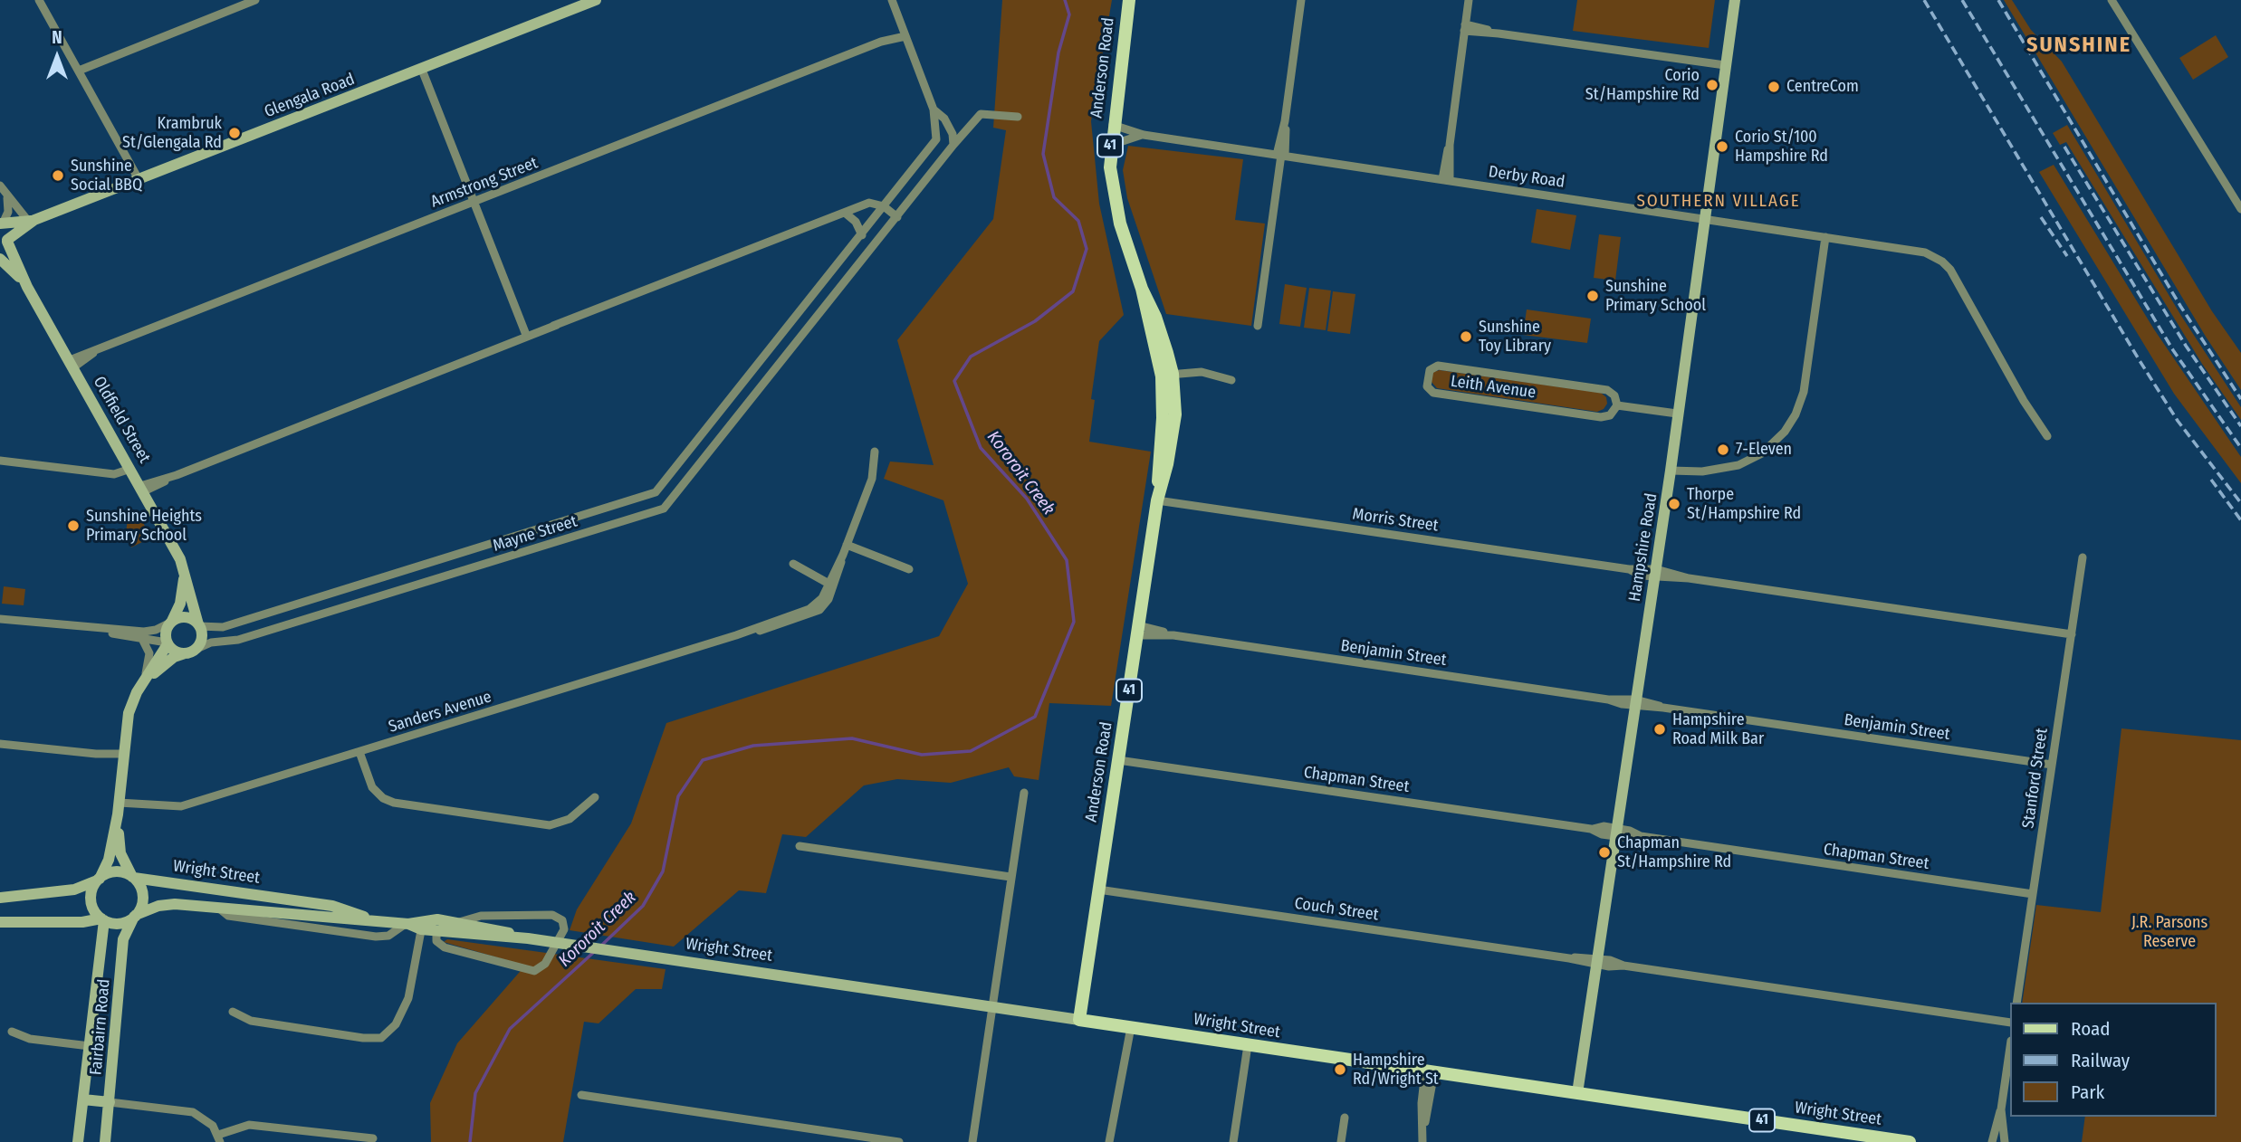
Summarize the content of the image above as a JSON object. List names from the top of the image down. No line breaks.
{"streets":{"main road":["Anderson Road","41","Wright Street"],"street":["Glengala Road","Derby Road","Armstrong Street","Leith Avenue","Oldfield Street","Morris Street","Mayne Street","Hampshire Road","Benjamin Street","Sanders Avenue","Stanford Street","Chapman Street","Couch Street","Fairbairn Road"]},"crossings":[["Anderson Road","Derby Road"],["Anderson Road","Morris Street"],["Anderson Road","Benjamin Street"],["Anderson Road","Chapman Street"],["Anderson Road","Wright Street"],["Anderson Road","Couch Street"],["Glengala Road","Oldfield Street"],["Derby Road","Hampshire Road"],["Armstrong Street","Oldfield Street"],["Leith Avenue","Hampshire Road"],["Oldfield Street","Mayne Street"],["Morris Street","Hampshire Road"],["Morris Street","Stanford Street"],["Hampshire Road","Benjamin Street"],["Hampshire Road","Chapman Street"],["Hampshire Road","Wright Street"],["Hampshire Road","Couch Street"],["Benjamin Street","Stanford Street"],["Stanford Street","Chapman Street"],["Wright Street","Fairbairn Road"]],"districts":["SUNSHINE","SOUTHERN VILLAGE"],"water":["Kororoit Creek"],"parks":["J.R. Parsons Reserve"],"places":["Corio St/Hampshire Rd","CentreCom","Krambruk St/Glengala Rd","Corio St/100 Hampshire Rd","Sunshine Social BBQ","Sunshine Primary School","Sunshine Toy Library","7-Eleven","Thorpe St/Hampshire Rd","Sunshine Heights Primary School","Hampshire Road Milk Bar","Chapman St/Hampshire Rd","Hampshire Rd/Wright St"],"legend":["Road","Railway","Park"],"north":"top"}
